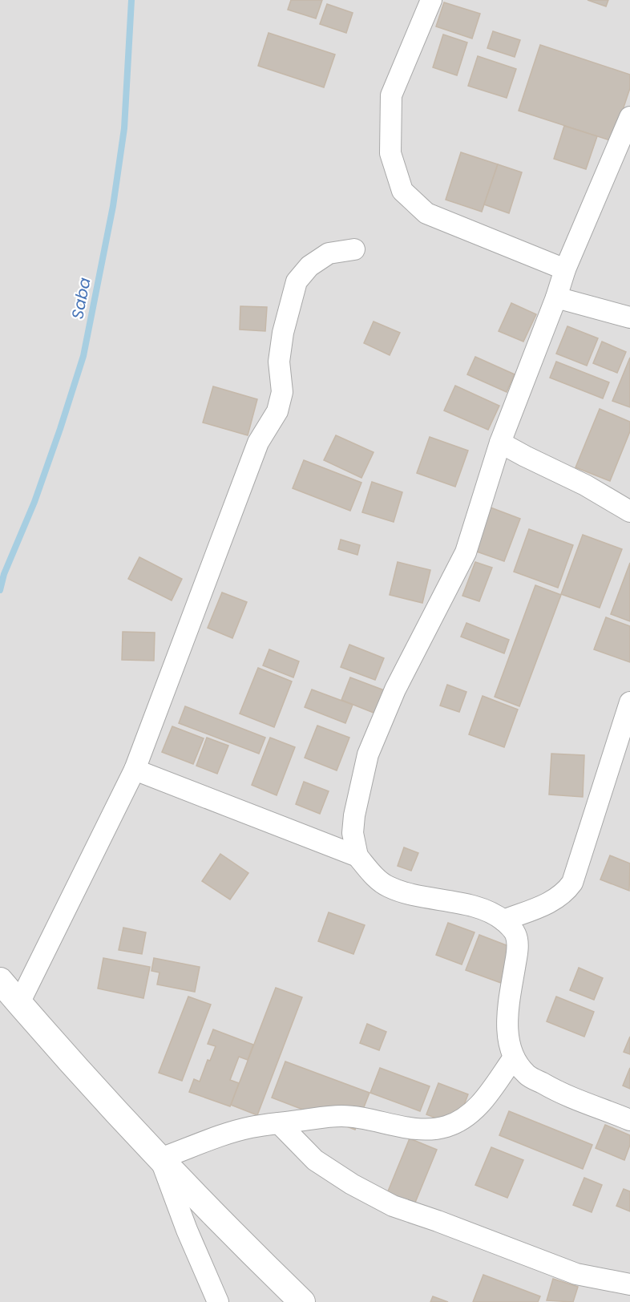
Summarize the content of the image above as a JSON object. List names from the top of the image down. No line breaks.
{"water":["Saba"]}
